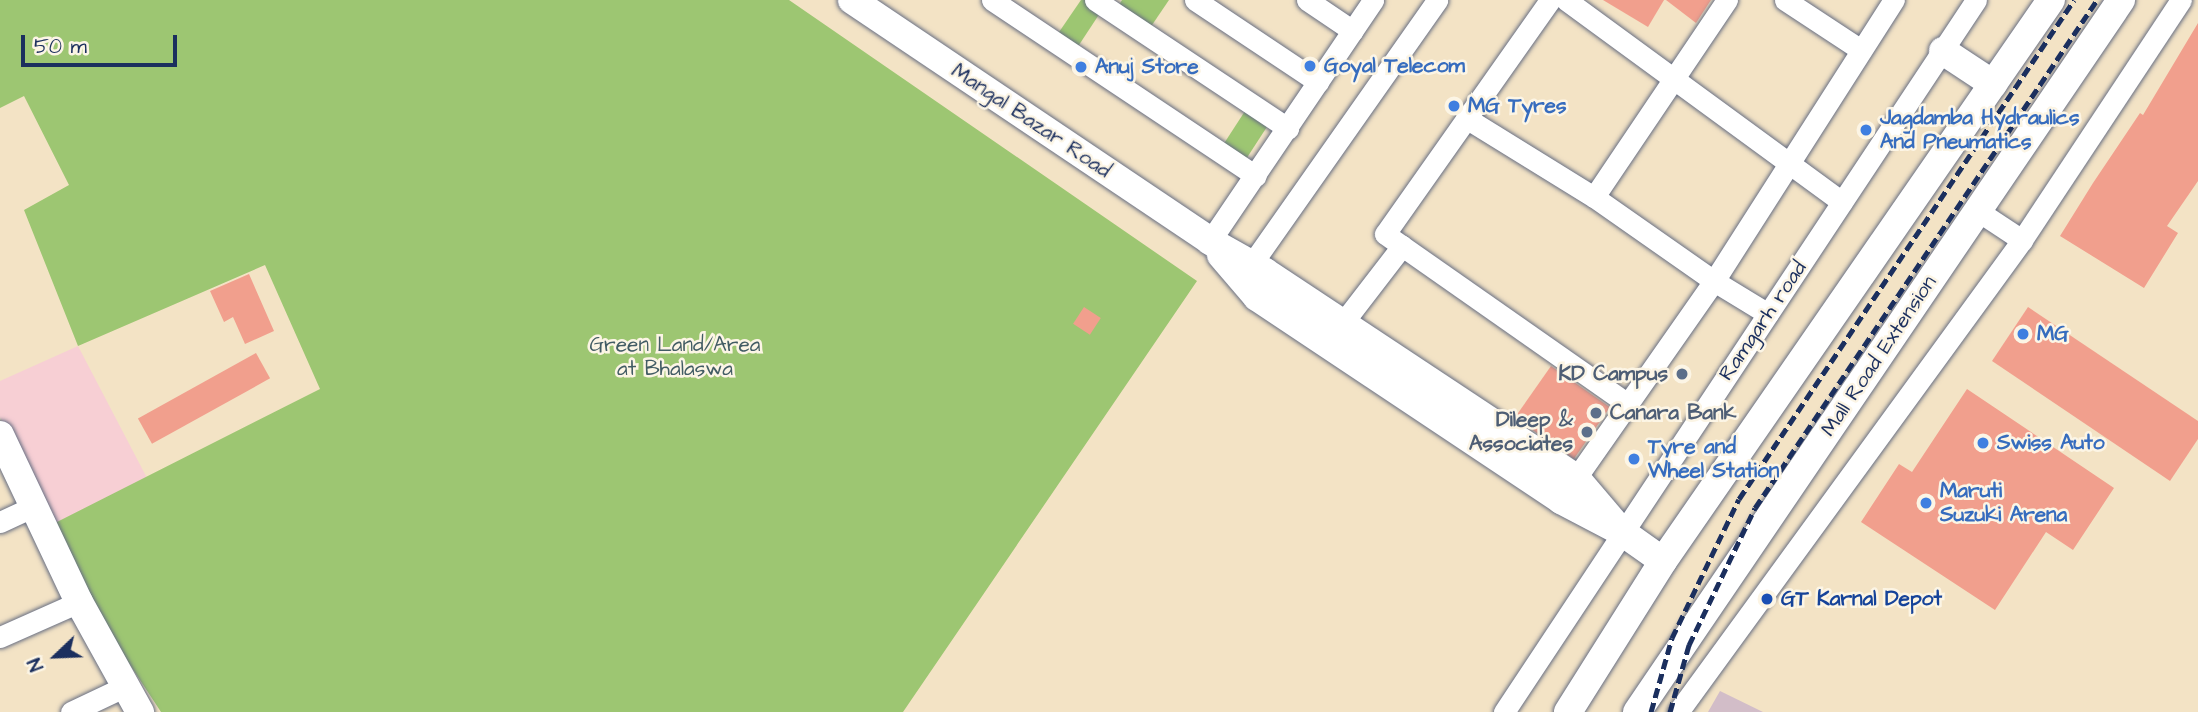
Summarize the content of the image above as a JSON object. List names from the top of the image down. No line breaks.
{"streets":{"street":["Mangal Bazar Road","Ramgarh road","Mall Road Extension"]},"parks":["Green Land/Area at Bhalaswa"],"places":["Goyal Telecom","Anuj Store","MG Tyres","Jagdamba Hydraulics And Pneumatics","MG","KD Campus","Canara Bank","Dileep & Associates","Swiss Auto","Tyre and Wheel Station","Maruti Suzuki Arena","GT Karnal Depot"],"scale_bar":"50 m","north":"bottom left"}
